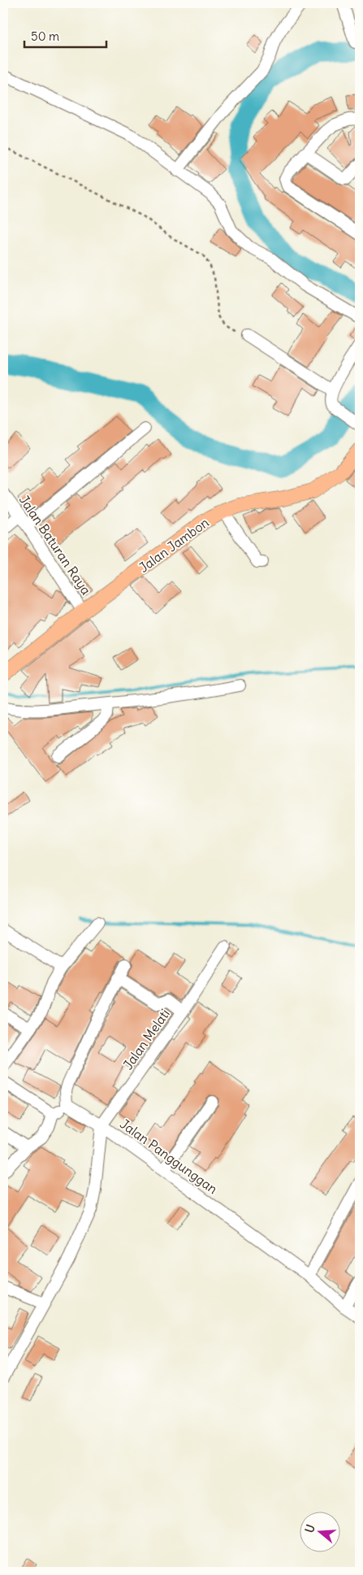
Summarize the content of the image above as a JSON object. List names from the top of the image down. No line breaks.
{"streets":{"main road":["Jalan Jambon"],"street":["Jalan Baturan Raya","Jalan Melati","Jalan Panggunggan"]},"crossings":[["Jalan Baturan Raya","Jalan Jambon"],["Jalan Melati","Jalan Panggunggan"]],"scale_bar":"50 m","north":"left"}
